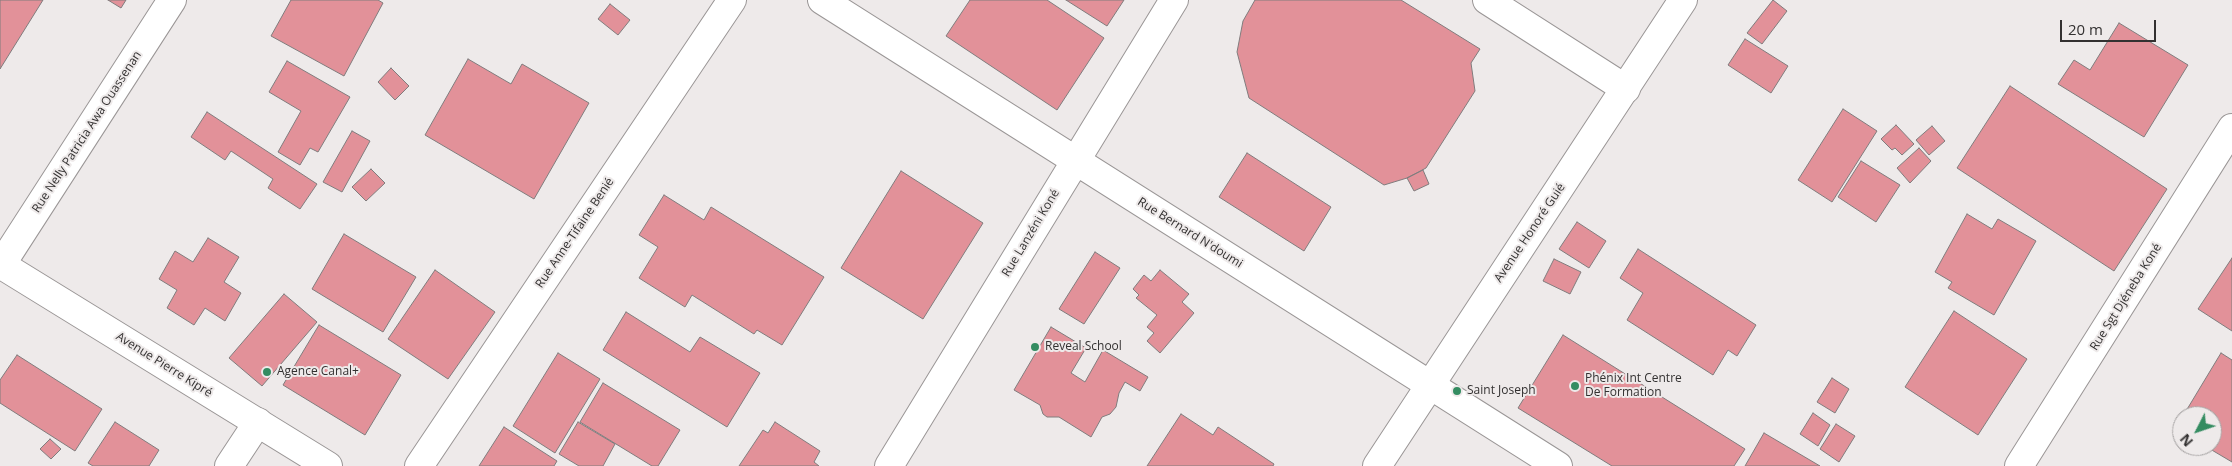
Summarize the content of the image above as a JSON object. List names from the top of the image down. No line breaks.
{"streets":{"street":["Rue Nelly Patricia Awa Ouassenan","Rue Anne-Tifaine Benié","Rue Lanzéni Koné","Rue Bernard N'doumi","Avenue Honoré Guié","Rue Sgt Djéneba Koné","Avenue Pierre Kipré"]},"crossings":[["Rue Nelly Patricia Awa Ouassenan","Avenue Pierre Kipré"],["Rue Lanzéni Koné","Rue Bernard N'doumi"],["Rue Bernard N'doumi","Avenue Honoré Guié"]],"places":["Reveal School","Agence Canal+","Phénix Int Centre De Formation","Saint Joseph"],"scale_bar":"20 m","north":"bottom left"}
